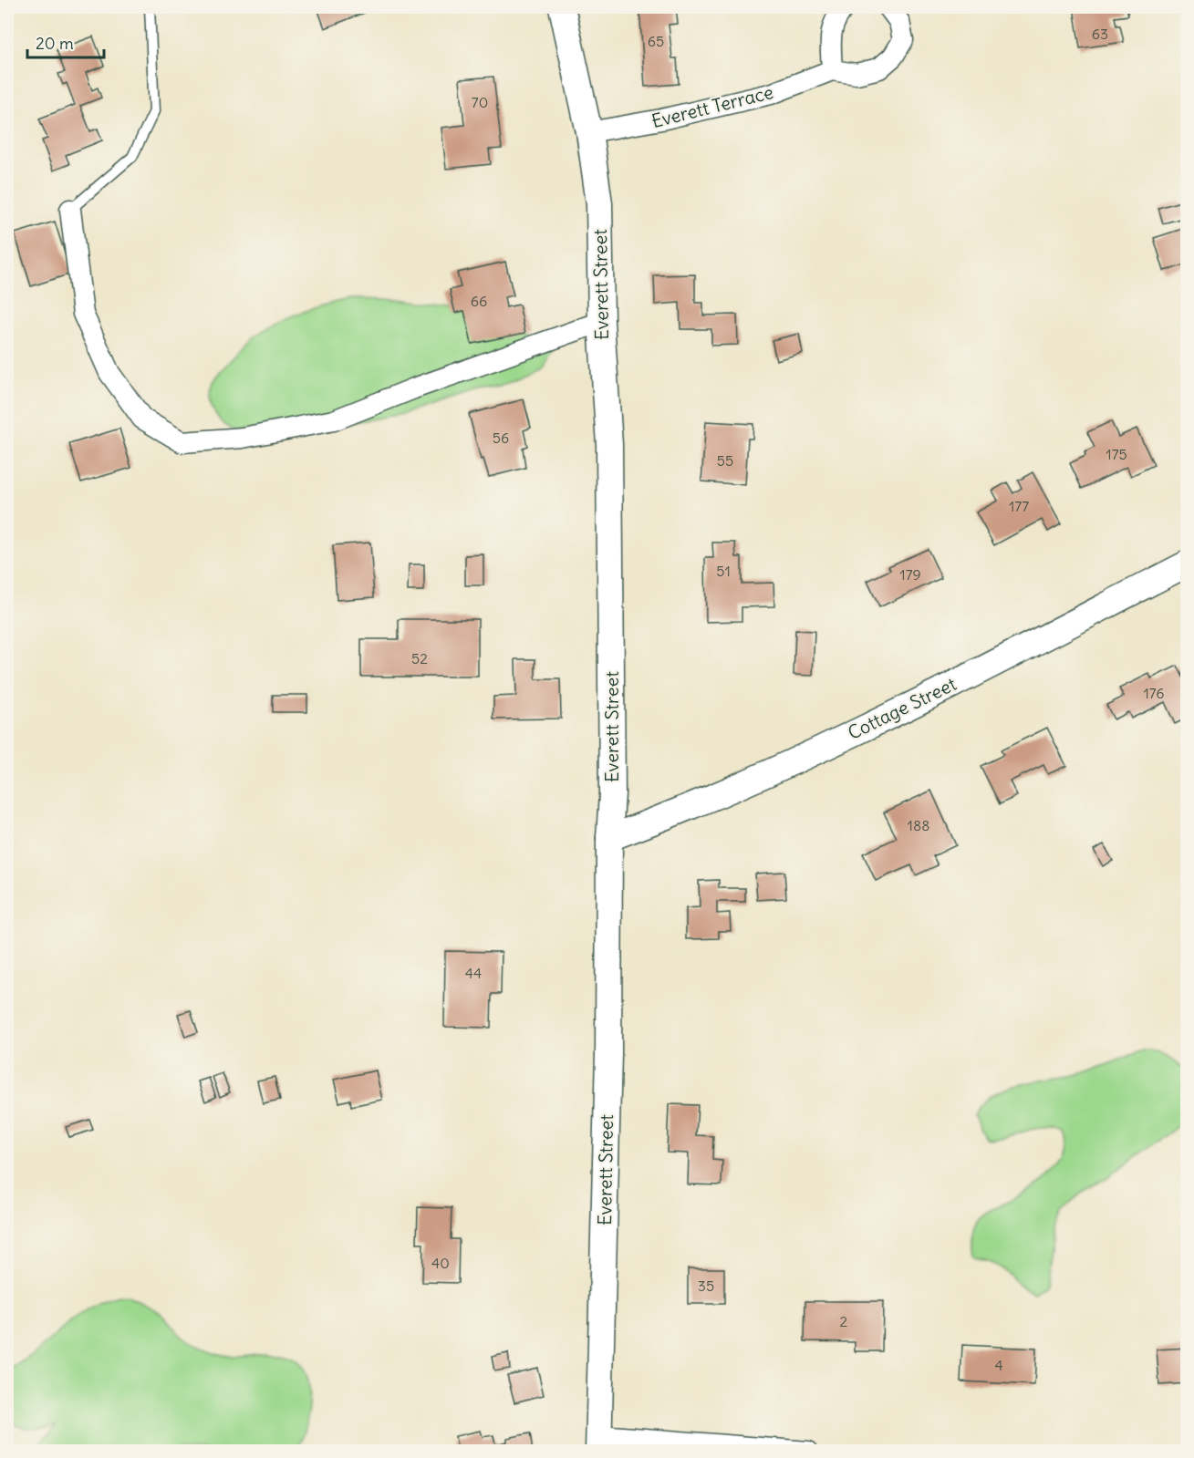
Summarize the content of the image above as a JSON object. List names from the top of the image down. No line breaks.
{"streets":{"street":["Everett Terrace","Everett Street","Cottage Street"]},"crossings":[["Everett Terrace","Everett Street"],["Everett Street","Cottage Street"]],"house_numbers":["63","65","70","66","56","175","55","177","51","179","52","176","188","44","40","35","2","4"],"scale_bar":"20 m"}
